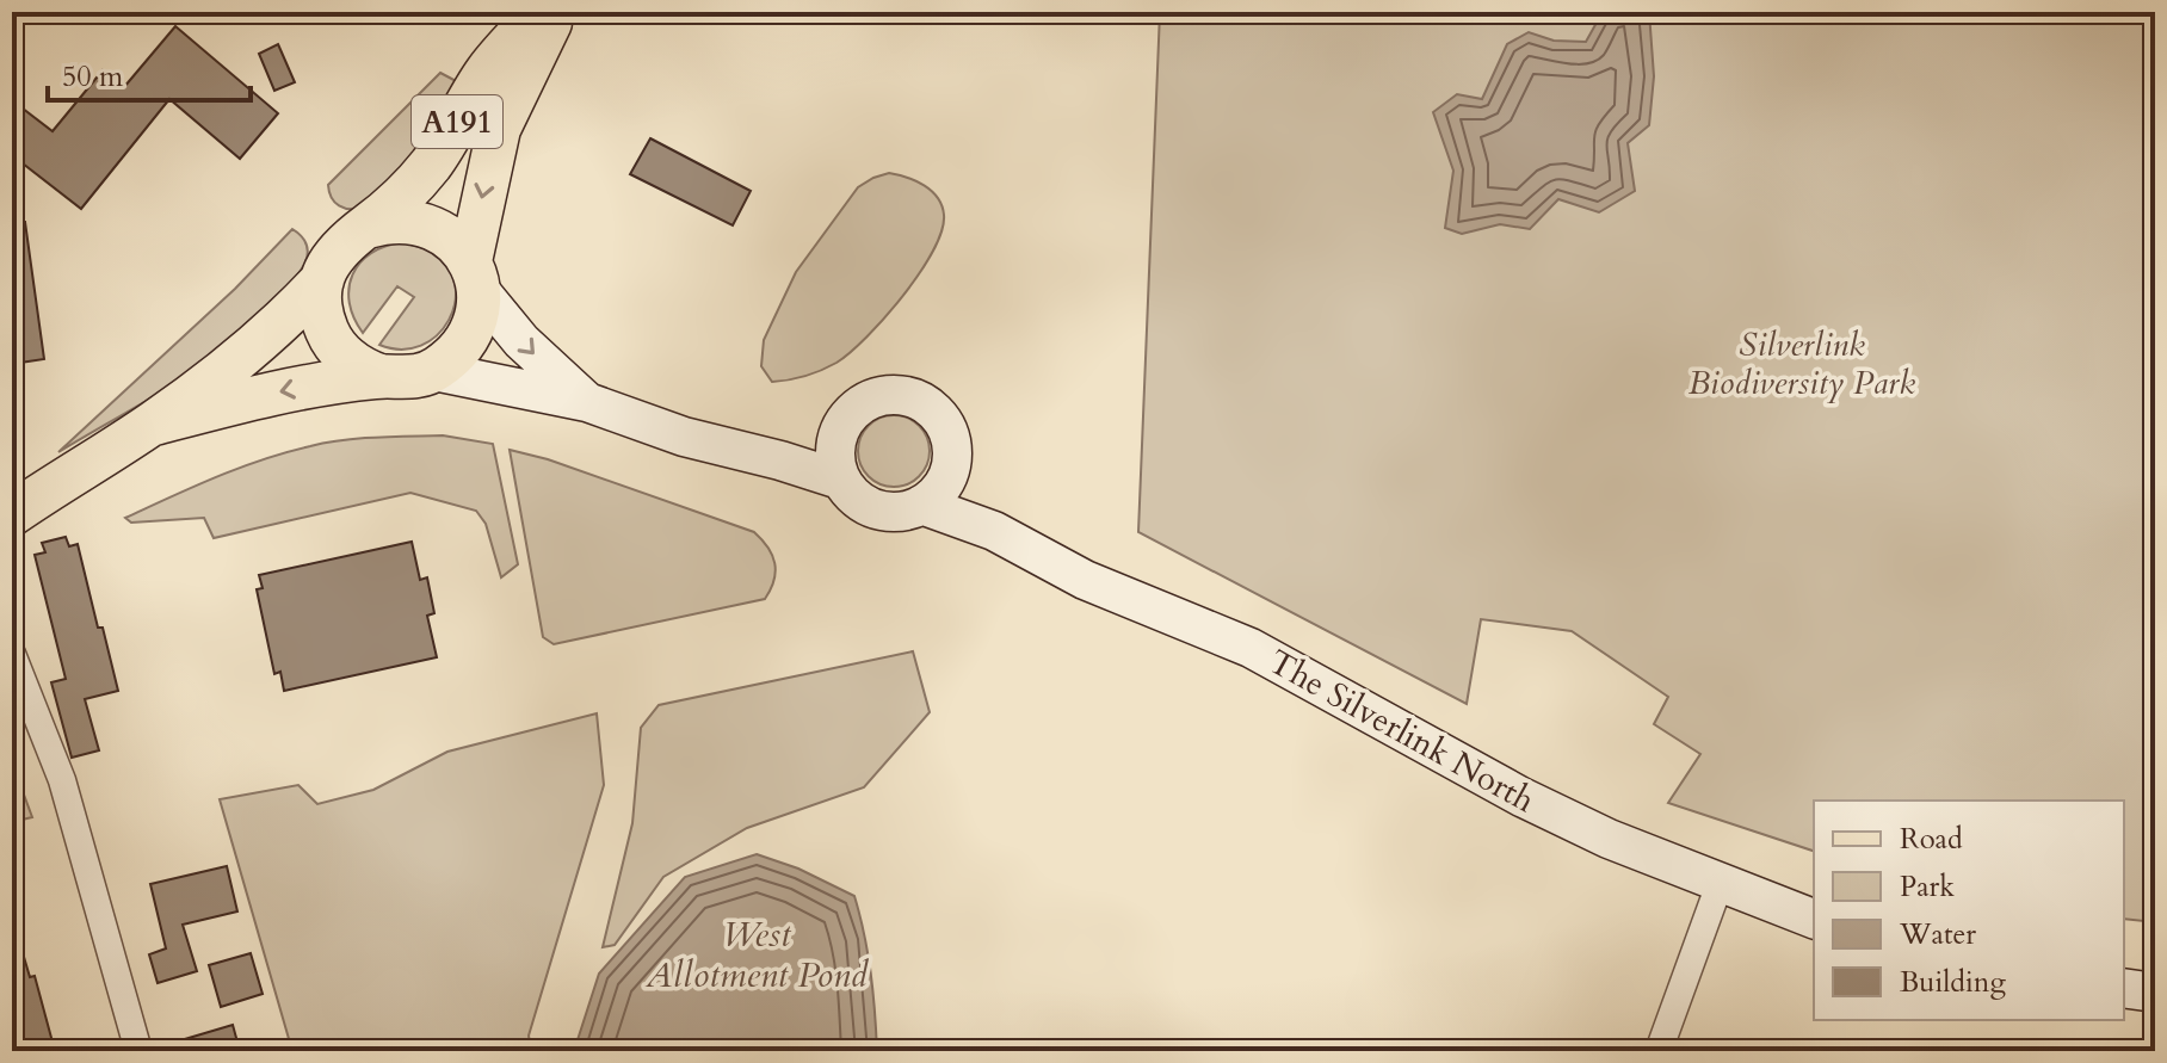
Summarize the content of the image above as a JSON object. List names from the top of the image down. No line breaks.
{"streets":{"main road":["A191"],"street":["The Silverlink North"]},"water":["West Allotment Pond"],"parks":["Silverlink Biodiversity Park"],"legend":["Road","Park","Water","Building"],"scale_bar":"50 m"}
